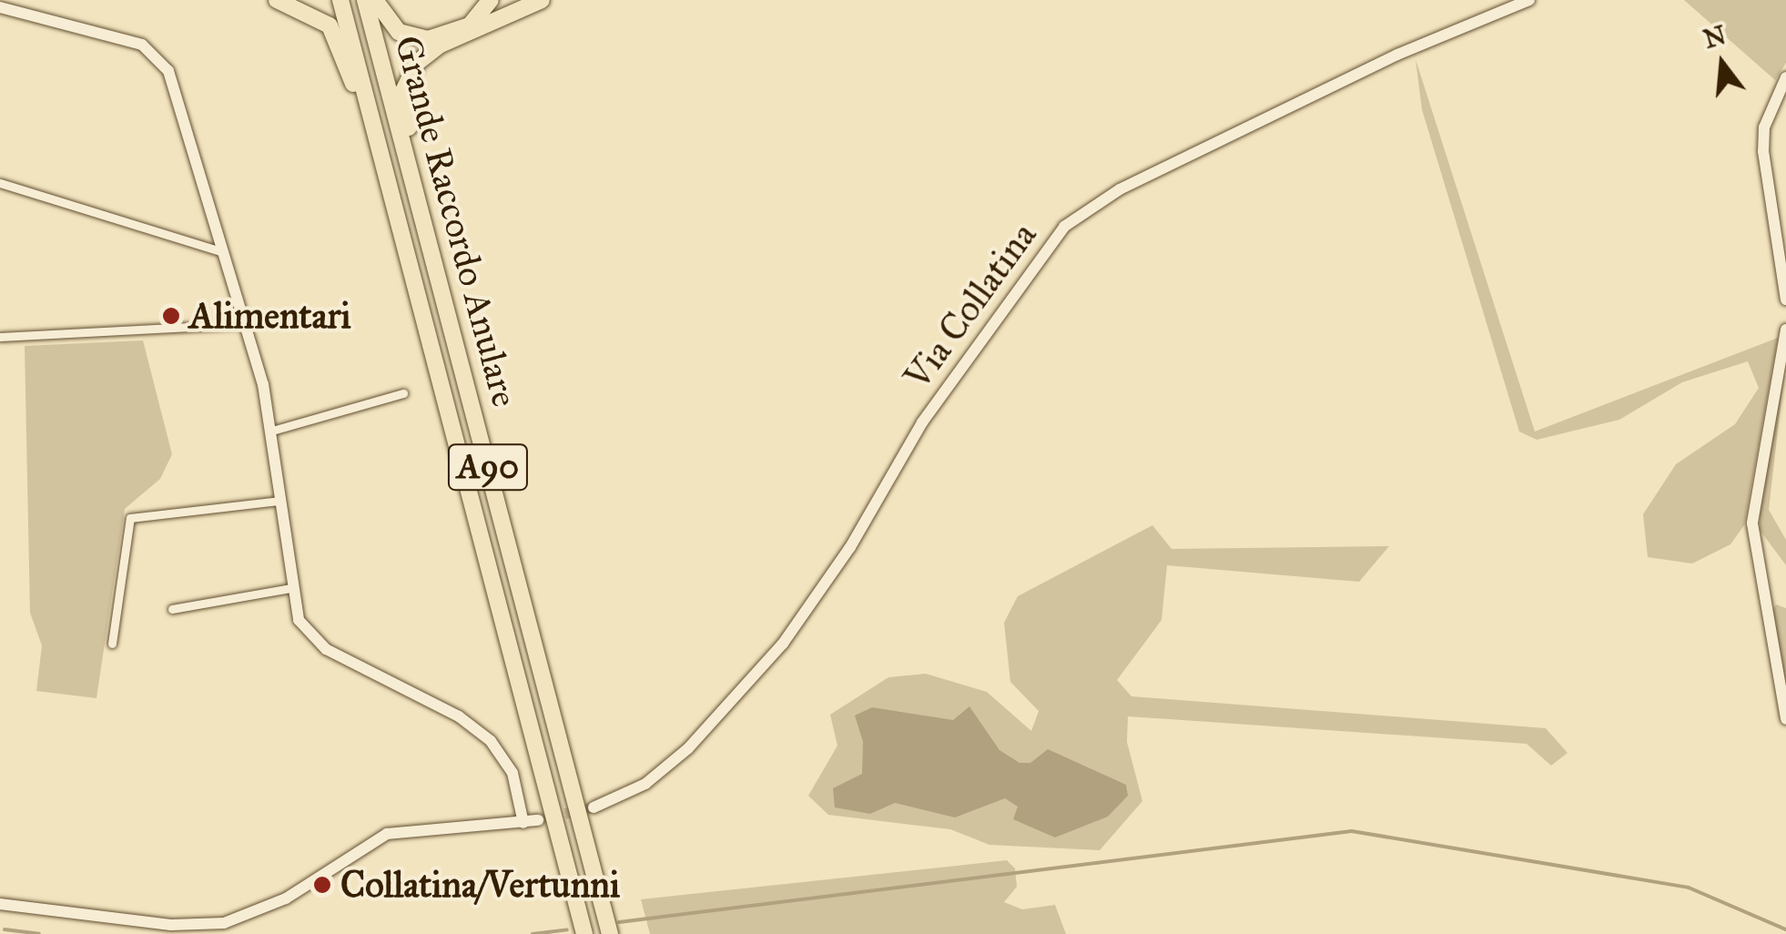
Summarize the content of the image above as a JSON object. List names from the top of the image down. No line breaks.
{"streets":{"highway":["Grande Raccordo Anulare","A90"],"street":["Via Collatina"]},"places":["Alimentari","Collatina/Vertunni"],"north":"top"}
